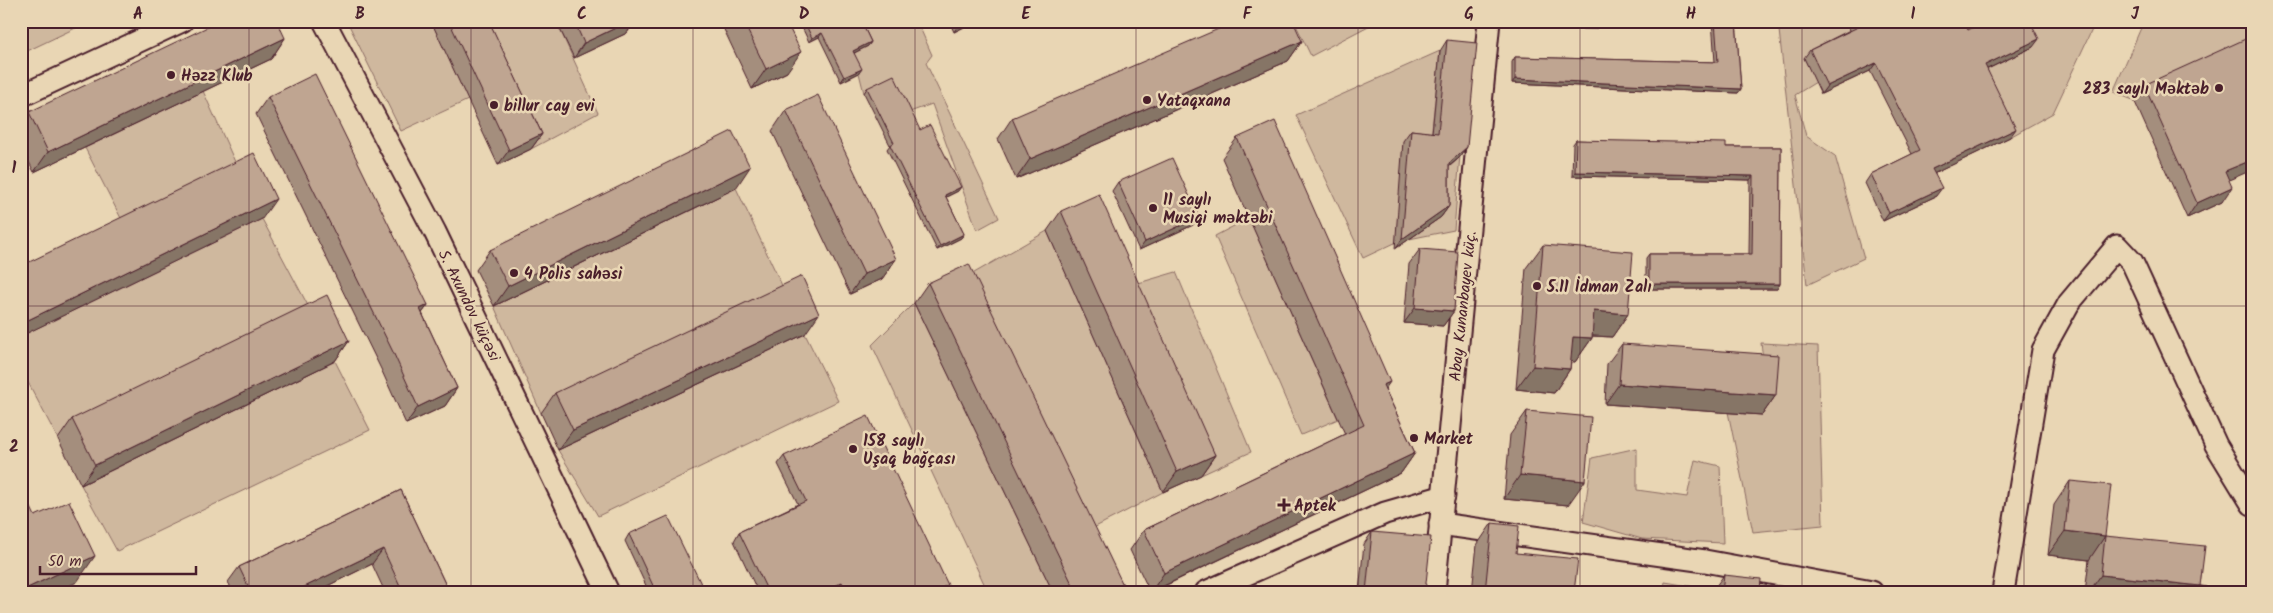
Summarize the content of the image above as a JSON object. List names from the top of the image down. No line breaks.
{"streets":{"street":["S. Axundov küçəsi","Abay Kunanbayev küç."]},"places":{"other":["Həzz Klub","283 saylı Məktəb","Yataqxana","billur cay evi","11 saylı Musiqi məktəbi","4 Polis sahəsi","5.11 İdman Zalı","Market","158 saylı Uşaq bağçası"],"health":["Aptek"]},"scale_bar":"50 m","grid":{"columns":["A","B","C","D","E","F","G","H","I","J"],"rows":["1","2"]}}
